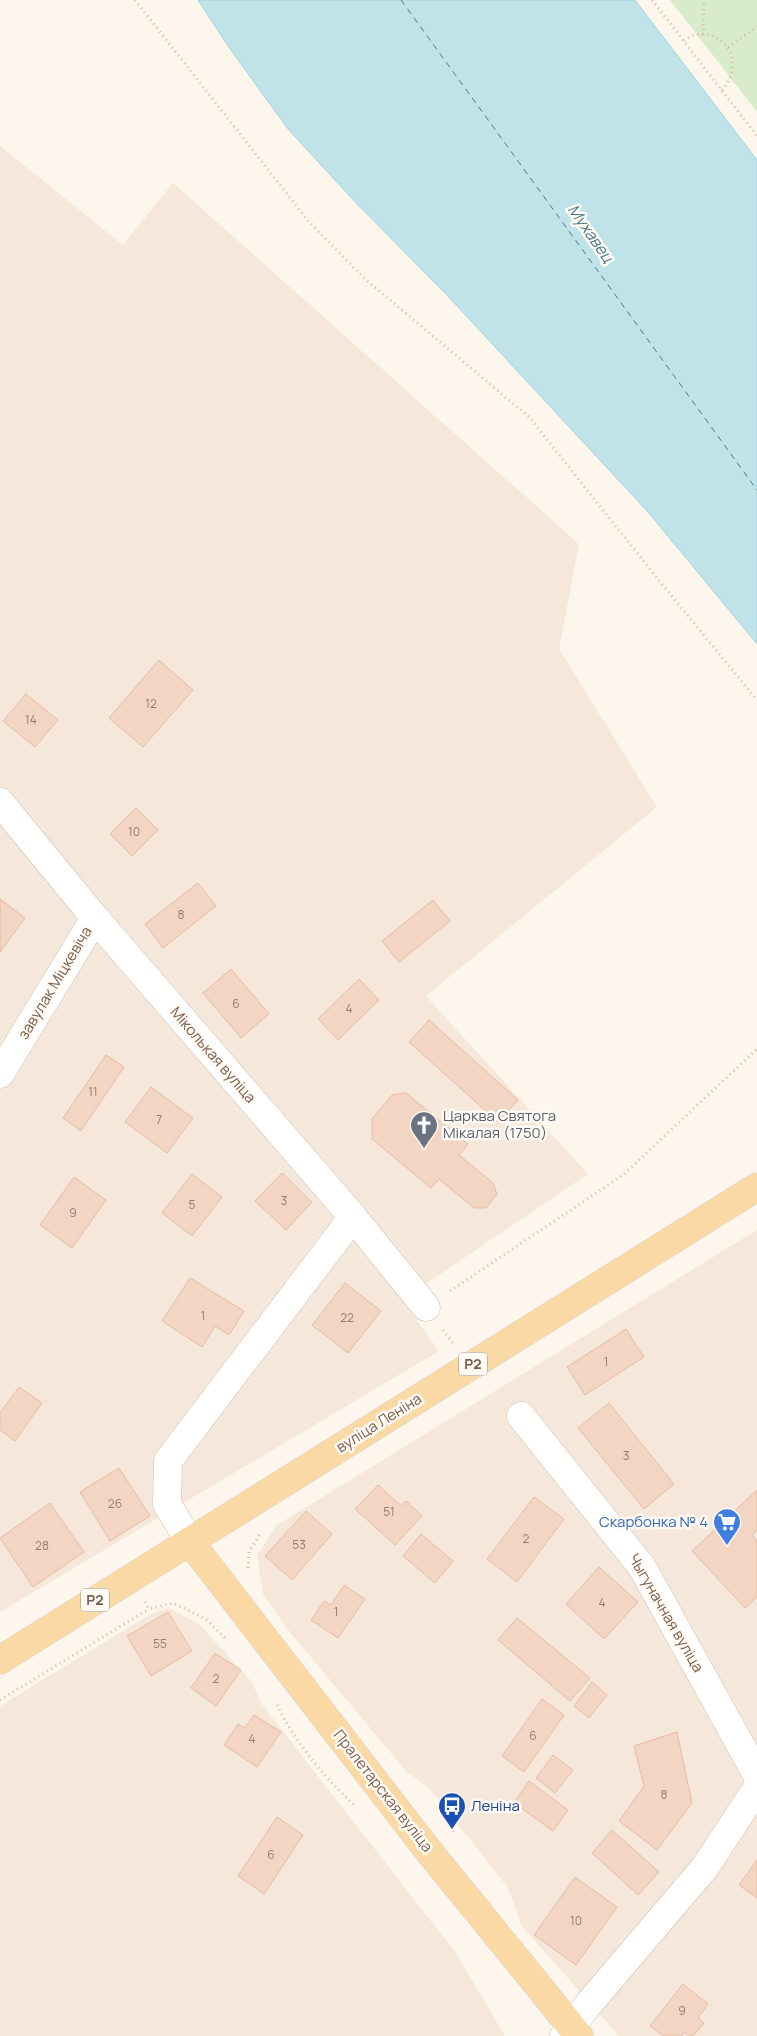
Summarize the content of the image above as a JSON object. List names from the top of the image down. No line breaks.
{"streets":{"main road":["Р2","вуліца Леніна","Пралетарская вуліца"],"street":["завулак Міцкевіча","Міколькая вуліца","Чыгуначная вуліца"]},"crossings":[["завулак Міцкевіча","Міколькая вуліца"],["вуліца Леніна","Пралетарская вуліца"]],"water":["Мухавец"],"places":{"church":["Царква Святога Мікалая (1750)"],"supermarket":["Скарбонка № 4"],"bus stop":["Леніна"]},"house_numbers":["12","14","10","8","6","4","11","7","3","5","9","1","22","1","3","26","51","2","53","28","4","1","55","2","6","4","8","6","10","9"]}
